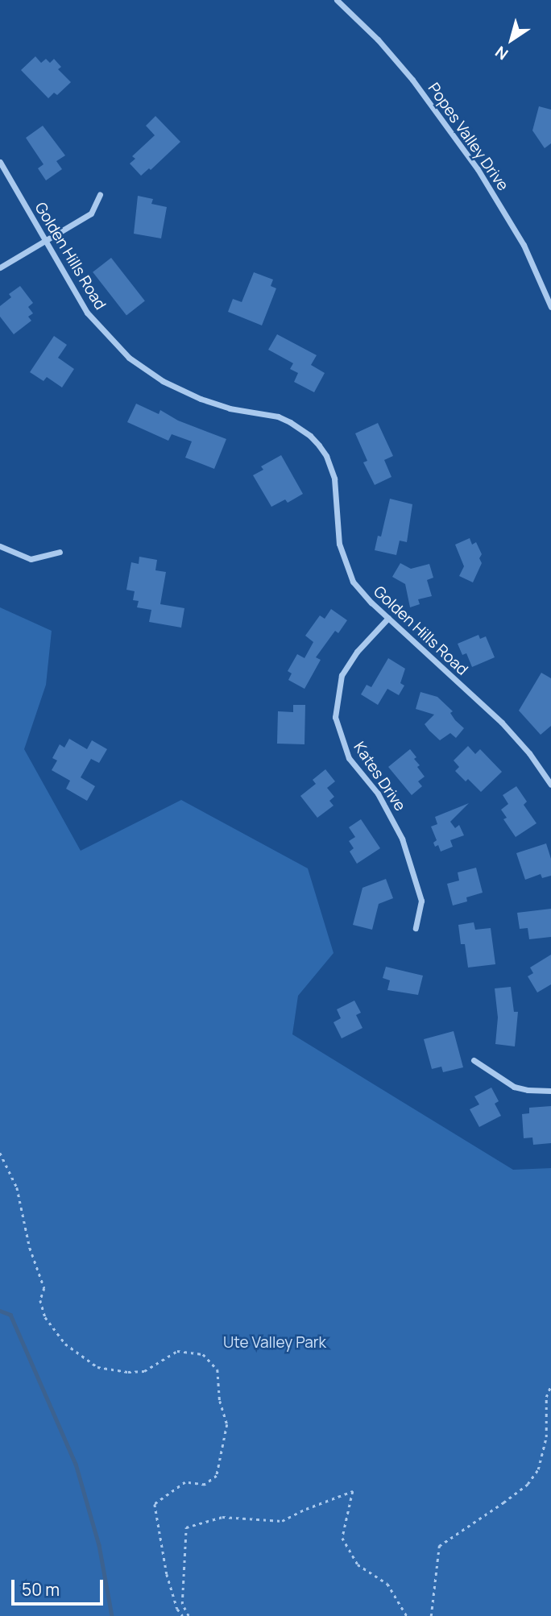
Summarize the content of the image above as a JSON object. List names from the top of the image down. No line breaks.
{"streets":{"street":["Popes Valley Drive","Golden Hills Road","Kates Drive"]},"crossings":[["Golden Hills Road","Kates Drive"]],"parks":["Ute Valley Park"],"scale_bar":"50 m","north":"bottom left"}
